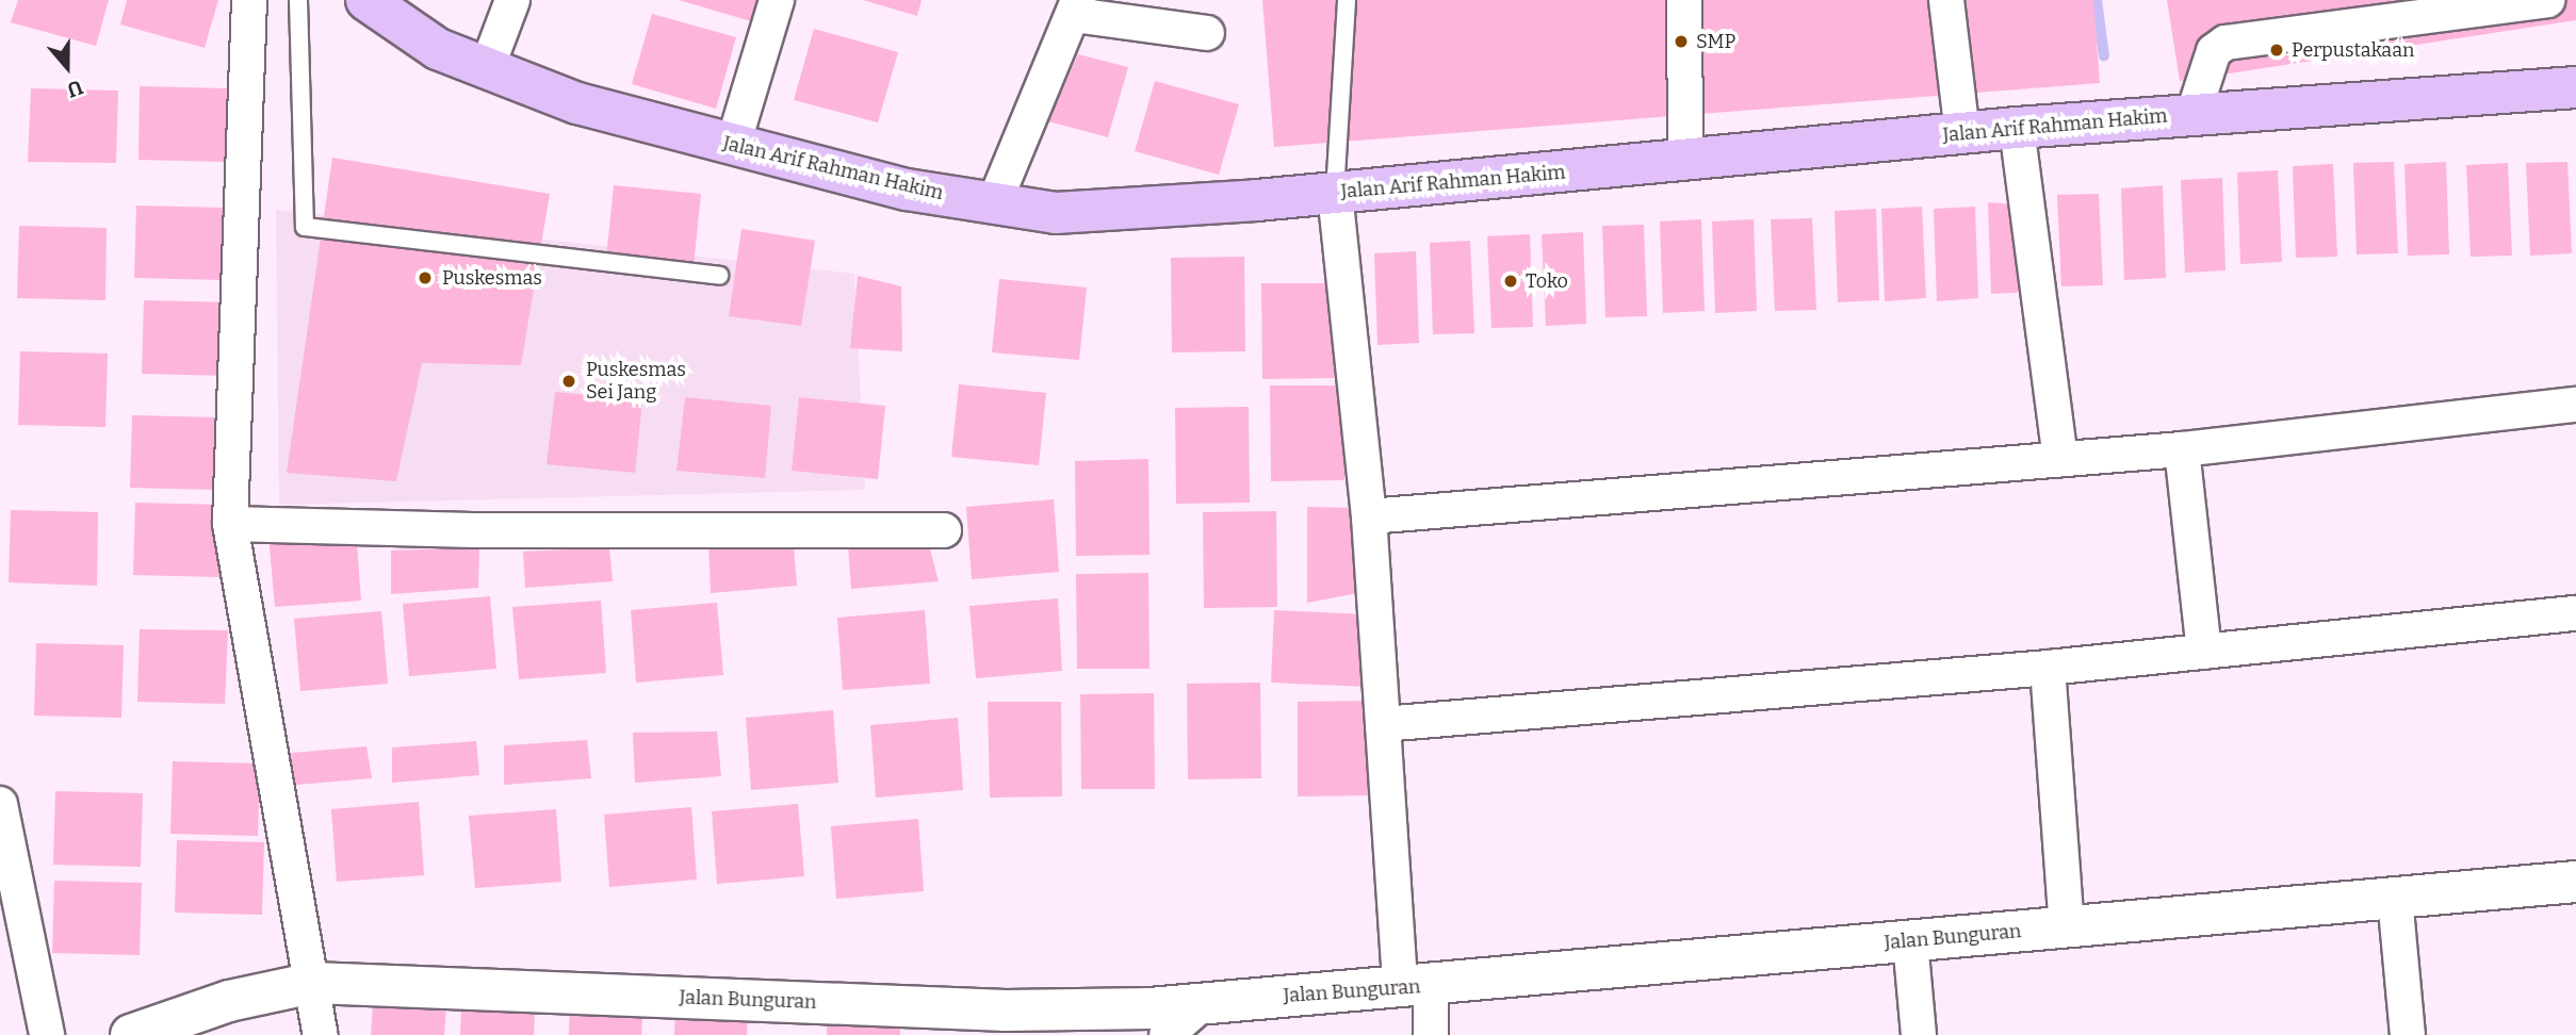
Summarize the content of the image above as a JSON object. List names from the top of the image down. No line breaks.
{"streets":{"main road":["Jalan Arif Rahman Hakim"],"street":["Jalan Bunguran"]},"places":["SMP","Perpustakaan","Puskesmas","Toko","Puskesmas Sei Jang"],"north":"bottom"}
